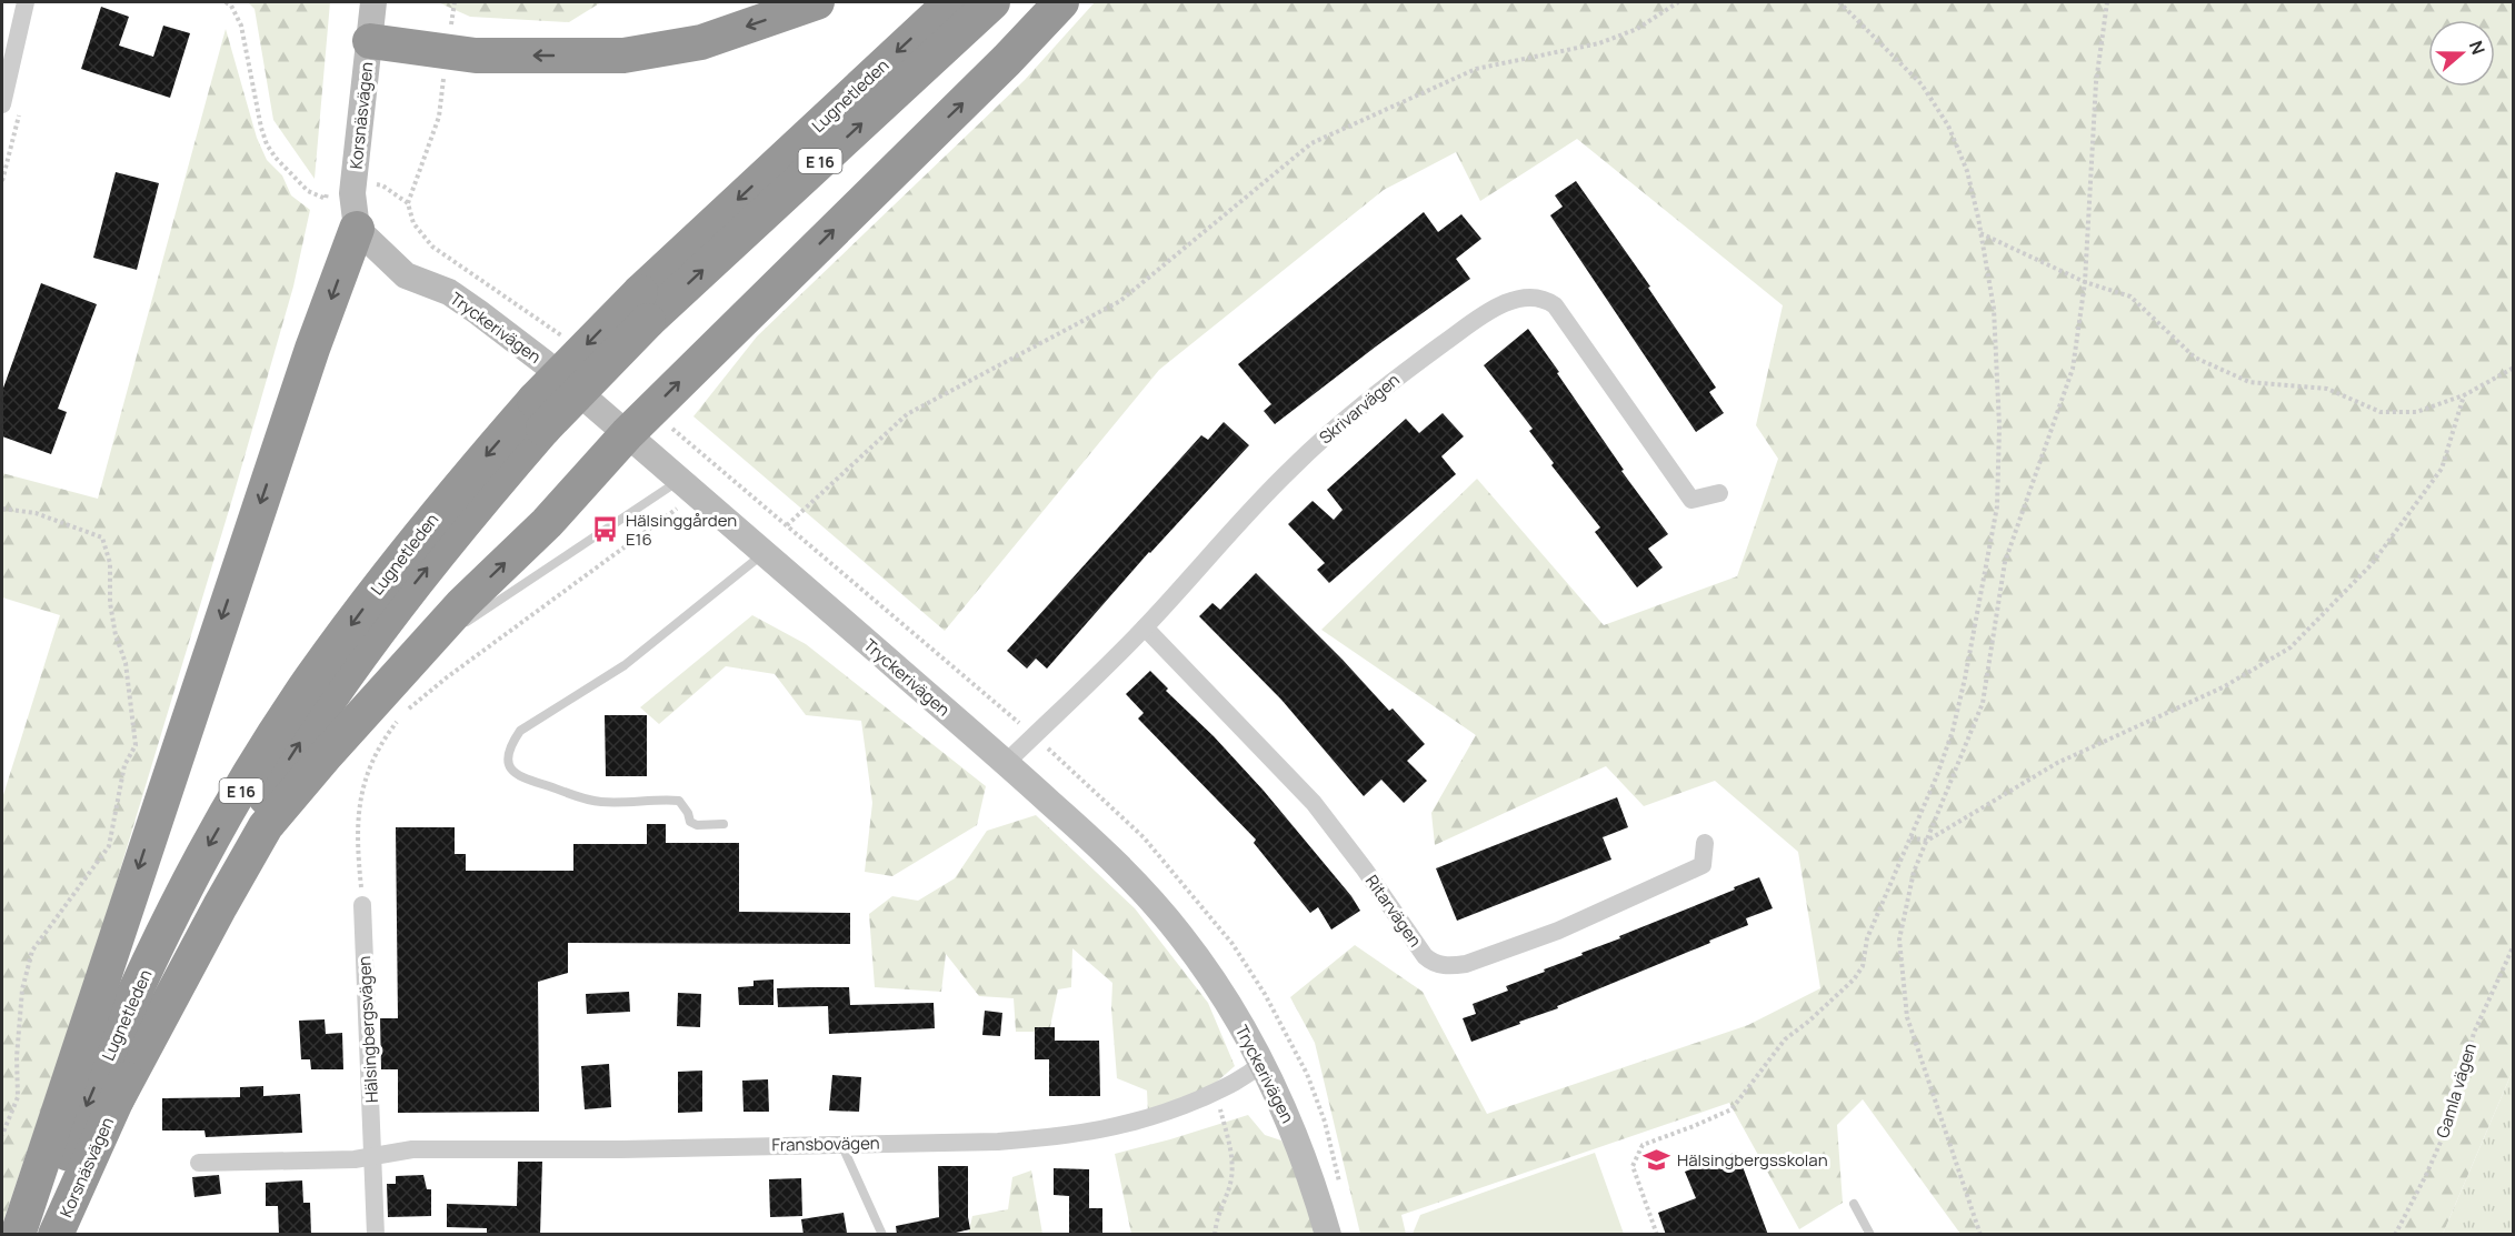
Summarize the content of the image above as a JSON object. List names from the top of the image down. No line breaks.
{"streets":{"highway":["Lugnetleden","Korsnäsvägen","E 16"],"street":["Tryckerivägen","Skrivarvägen","Ritarvägen","Hälsingbergsvägen","Fransbovägen"],"path":["Gamla vägen"]},"crossings":[["Lugnetleden","Korsnäsvägen"],["Lugnetleden","E 16"],["Korsnäsvägen","E 16"],["Korsnäsvägen","Tryckerivägen"],["E 16","Tryckerivägen"],["Tryckerivägen","Skrivarvägen"],["Tryckerivägen","Fransbovägen"],["Skrivarvägen","Ritarvägen"],["Hälsingbergsvägen","Fransbovägen"]],"places":{"bus stop":["Hälsinggården E16"],"school or university":["Hälsingbergsskolan"]},"north":"right"}
